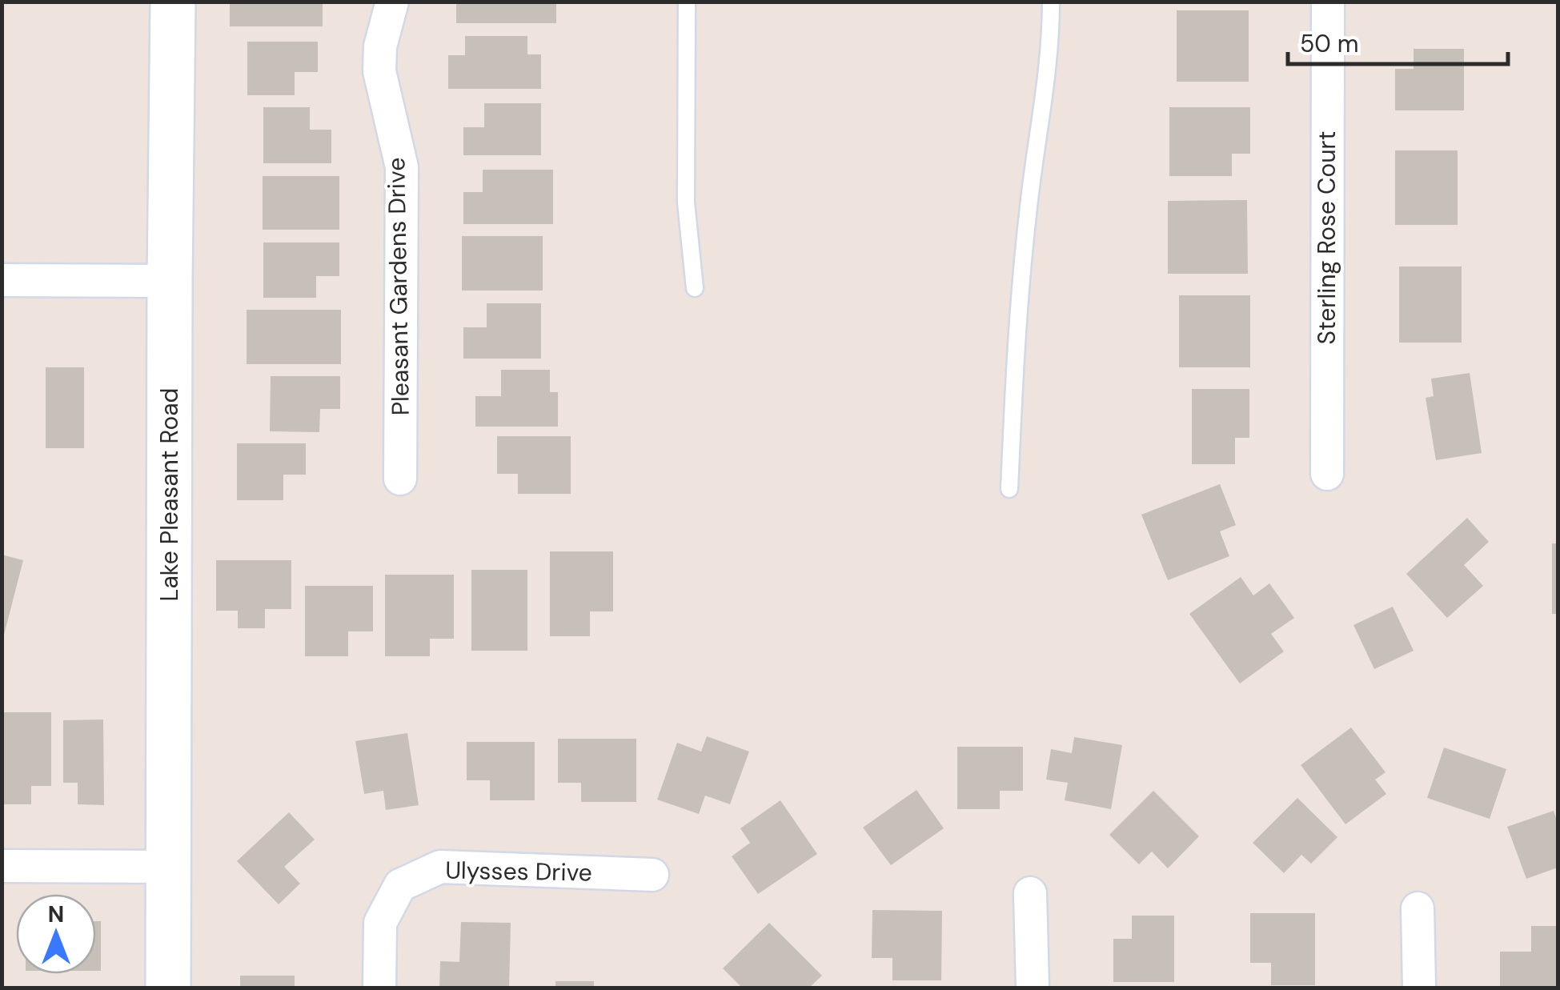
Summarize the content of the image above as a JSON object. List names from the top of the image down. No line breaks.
{"streets":{"street":["Sterling Rose Court","Pleasant Gardens Drive","Lake Pleasant Road","Ulysses Drive"]},"scale_bar":"50 m","north":"top"}
